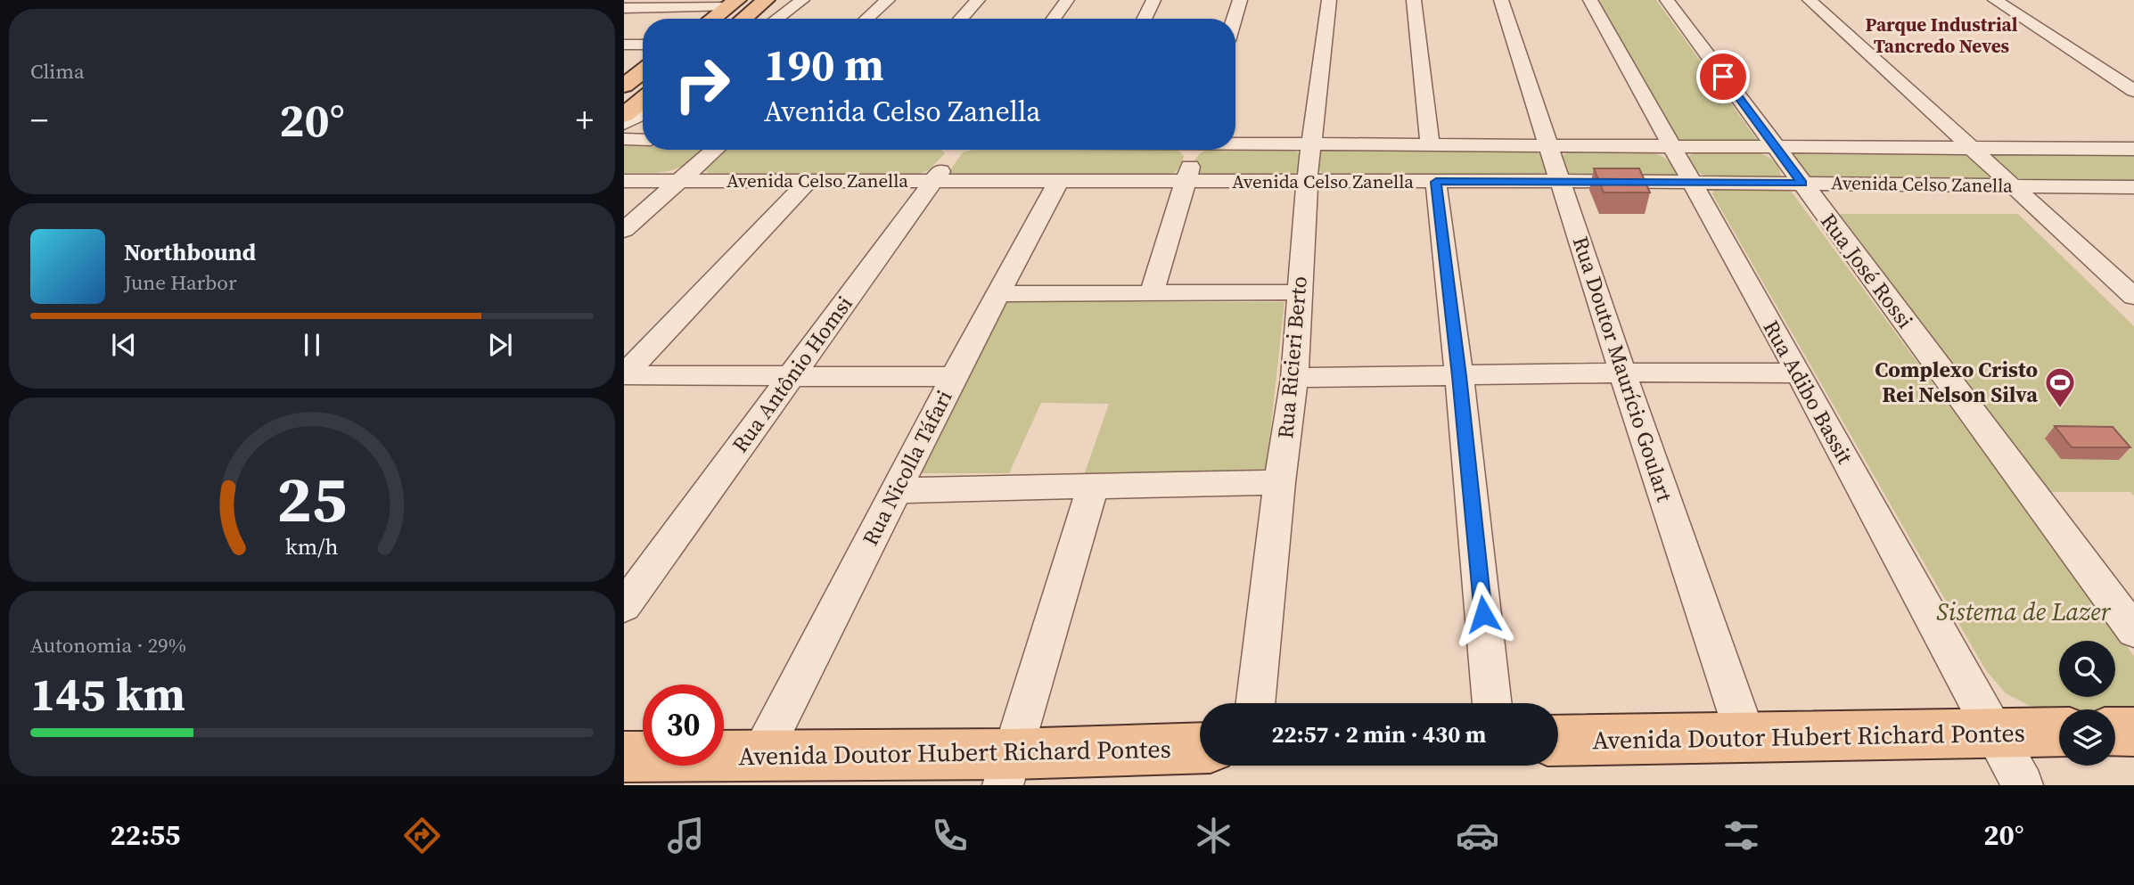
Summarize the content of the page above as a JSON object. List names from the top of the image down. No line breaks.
{"streets":{"main road":["Avenida Doutor Hubert Richard Pontes"],"street":["Avenida Celso Zanella","Rua José Rossi","Rua Ricieri Berto","Rua Doutor Maurício Goulart","Rua Antônio Homsi","Rua Adibo Bassit","Rua Nicolla Táfari"]},"crossings":[["Avenida Celso Zanella","Rua José Rossi"],["Avenida Celso Zanella","Rua Ricieri Berto"],["Avenida Celso Zanella","Rua Doutor Maurício Goulart"],["Avenida Celso Zanella","Rua Antônio Homsi"],["Avenida Celso Zanella","Rua Adibo Bassit"],["Avenida Celso Zanella","Rua Nicolla Táfari"],["Rua Doutor Maurício Goulart","Avenida Doutor Hubert Richard Pontes"],["Rua Adibo Bassit","Avenida Doutor Hubert Richard Pontes"],["Rua Nicolla Táfari","Avenida Doutor Hubert Richard Pontes"]],"districts":["Parque Industrial Tancredo Neves"],"parks":["Sistema de Lazer"],"places":{"sports":["Complexo Cristo Rei Nelson Silva"]},"page":{"tile":["Clima",["Autonomia · 29%","145 km"]],"turn":["190 m","Avenida Celso Zanella"],"heat":["−","20°","+"],"song":["Northbound","June Harbor"],"limit":"30","trip":"22:57 · 2 min · 430 m","tabs":["22:55","20°"],"gauge":["25","km/h"]}}
